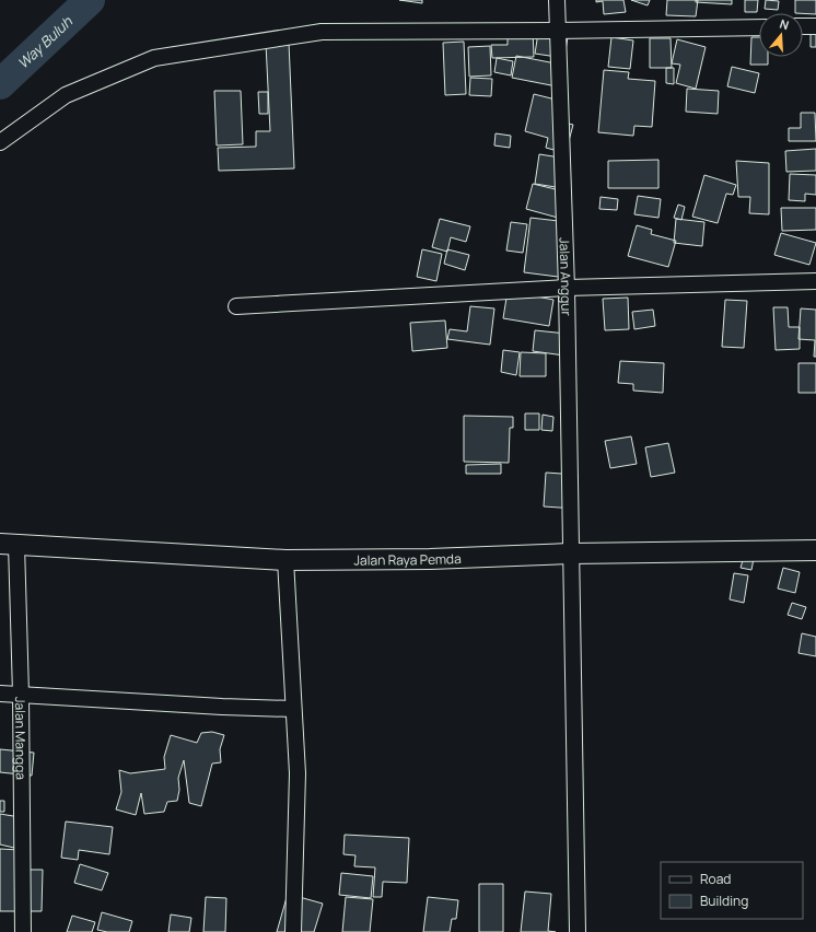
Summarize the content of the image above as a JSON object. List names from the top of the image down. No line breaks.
{"streets":{"street":["Jalan Anggur","Jalan Raya Pemda","Jalan Mangga"]},"crossings":[["Jalan Anggur","Jalan Raya Pemda"],["Jalan Raya Pemda","Jalan Mangga"]],"water":["Way Buluh"],"legend":["Road","Building"],"north":"top"}
